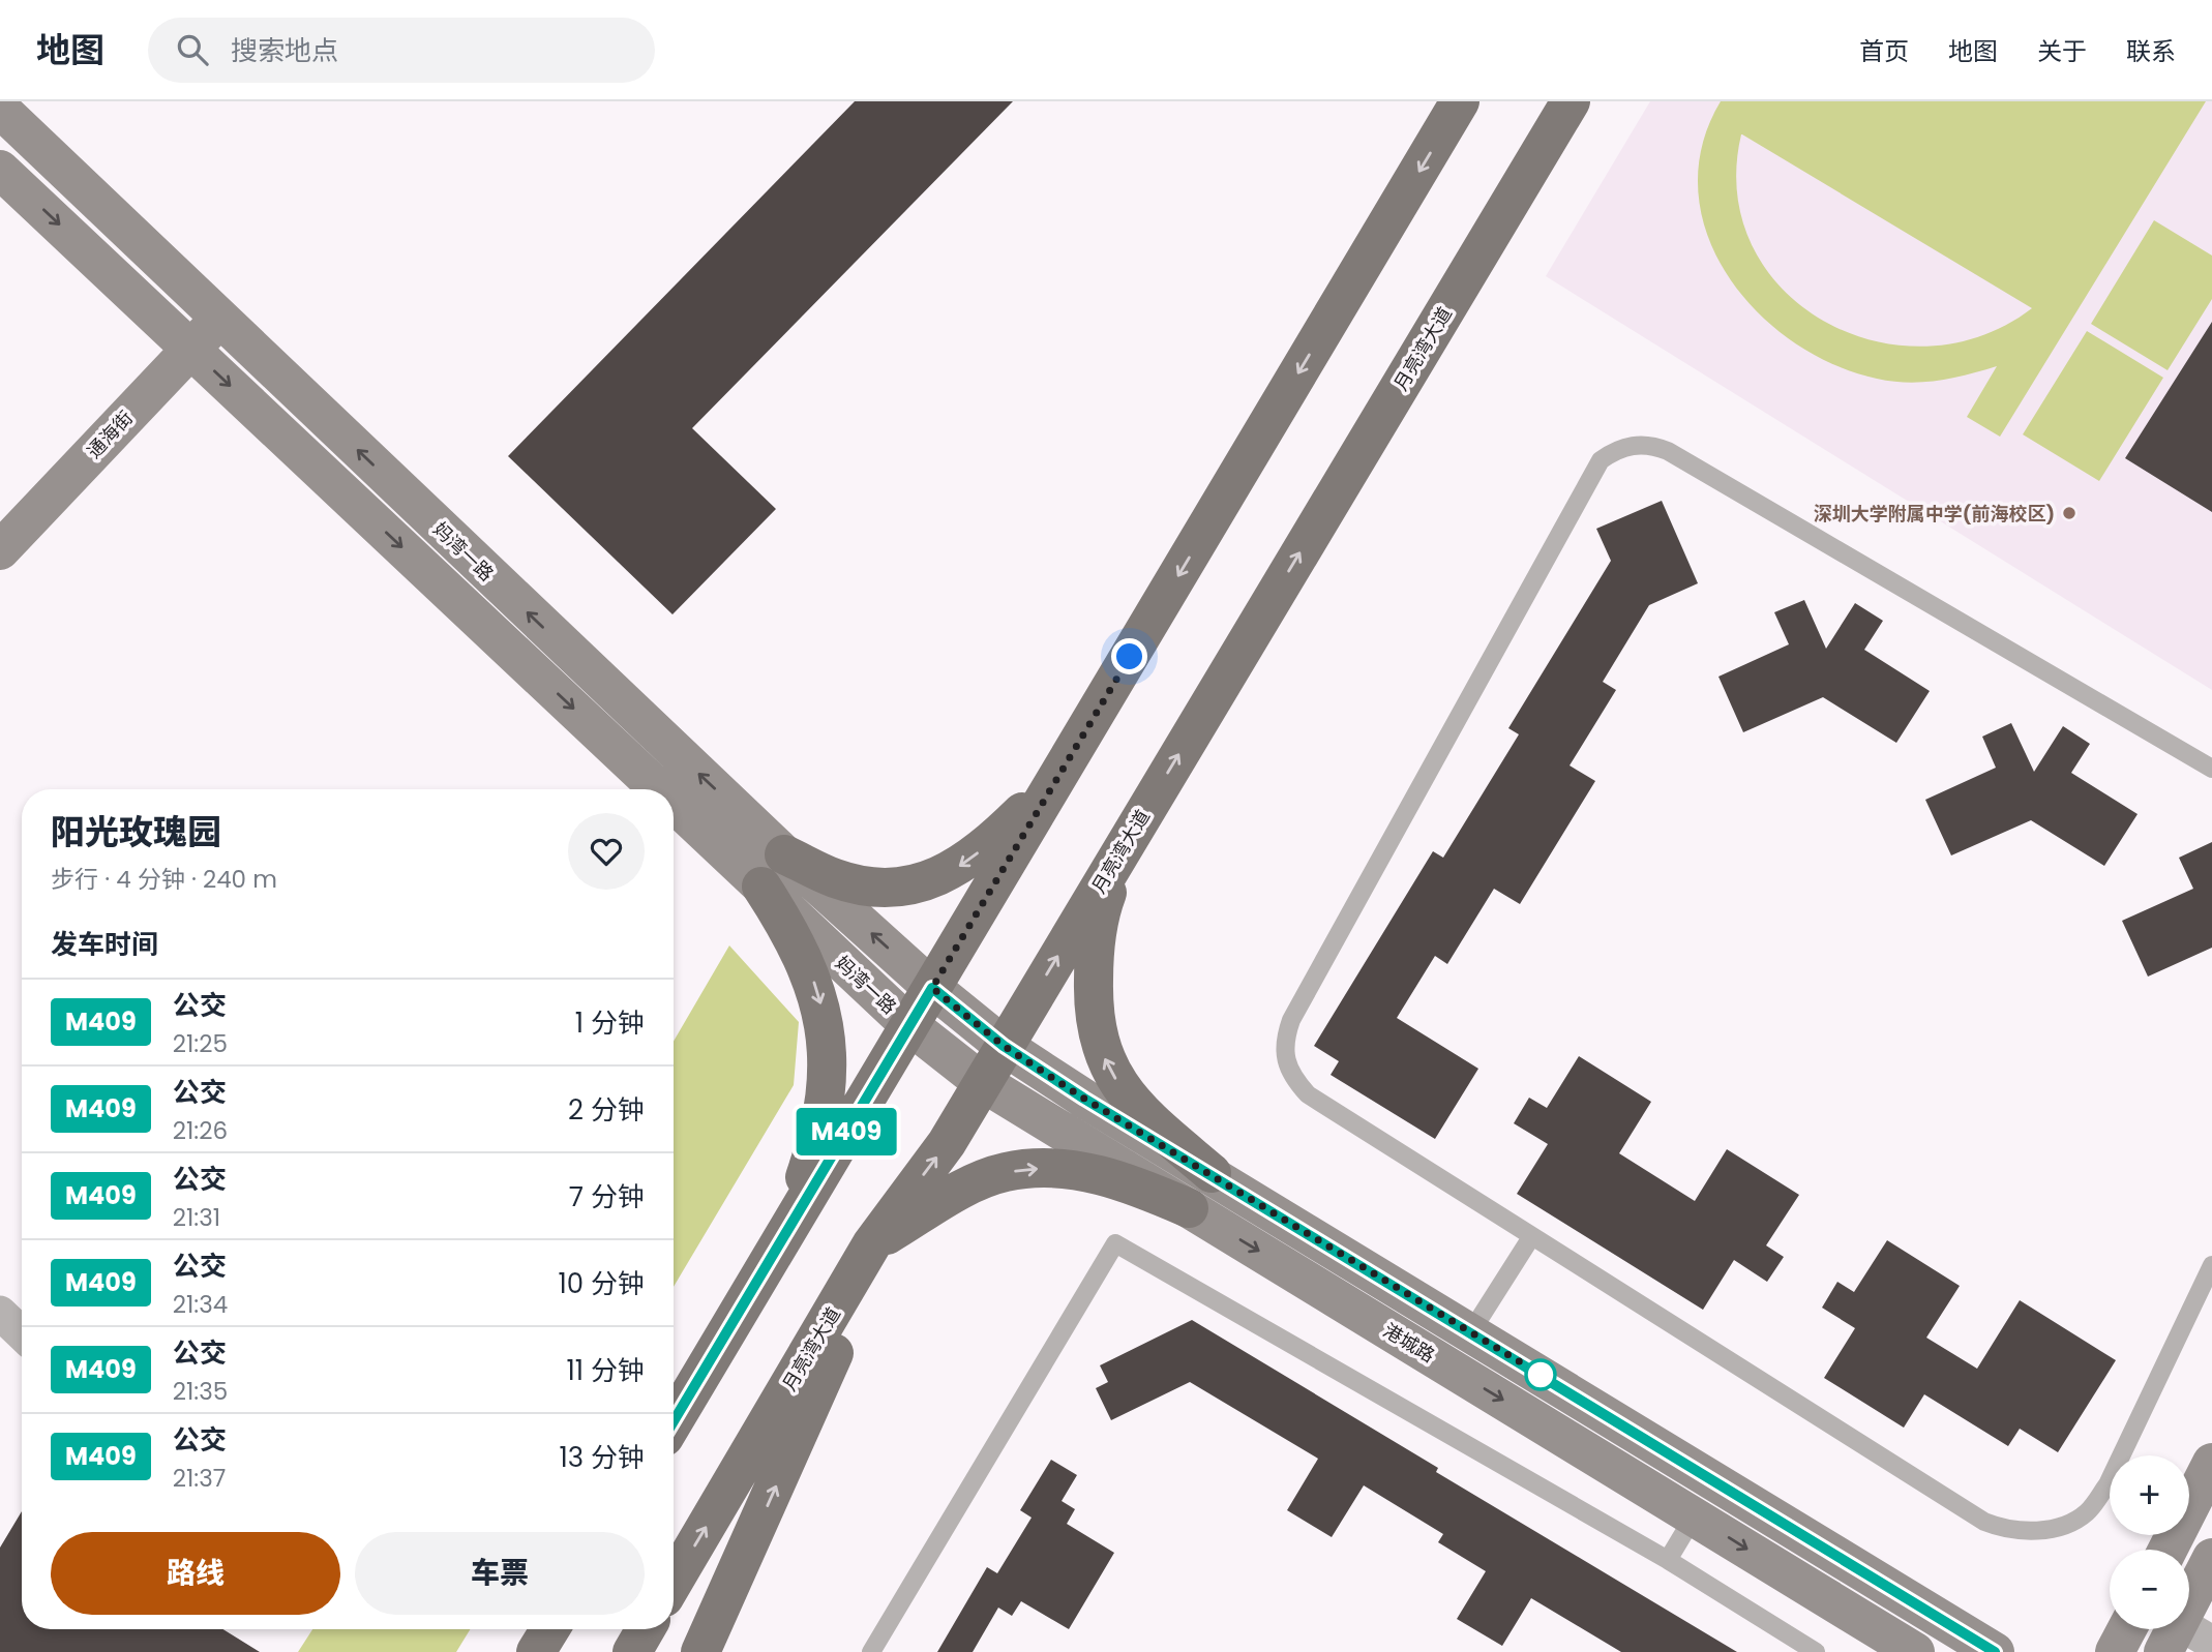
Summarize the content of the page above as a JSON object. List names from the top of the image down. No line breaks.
{"streets":{"main road":["月亮湾大道"],"street":["通海街","妈湾一路","港城路"]},"crossings":[["月亮湾大道","港城路"],["通海街","妈湾一路"],["妈湾一路","港城路"]],"places":["深圳大学附属中学(前海校区)"],"lines":["bus line M409"],"page":{"header":"地图","search":"搜索地点","nav":["首页","地图","关于","联系"],"on_map":"M409","heading":[["阳光玫瑰园","步行 · 4 分钟 · 240 m"],"发车时间"],"list":[{"mark":"M409","name":"公交","note":"21:25","value":"1 分钟"},{"mark":"M409","name":"公交","note":"21:26","value":"2 分钟"},{"mark":"M409","name":"公交","note":"21:31","value":"7 分钟"},{"mark":"M409","name":"公交","note":"21:34","value":"10 分钟"},{"mark":"M409","name":"公交","note":"21:35","value":"11 分钟"},{"mark":"M409","name":"公交","note":"21:37","value":"13 分钟"}],"map_buttons":["+","−"],"buttons":["路线","车票"]}}
